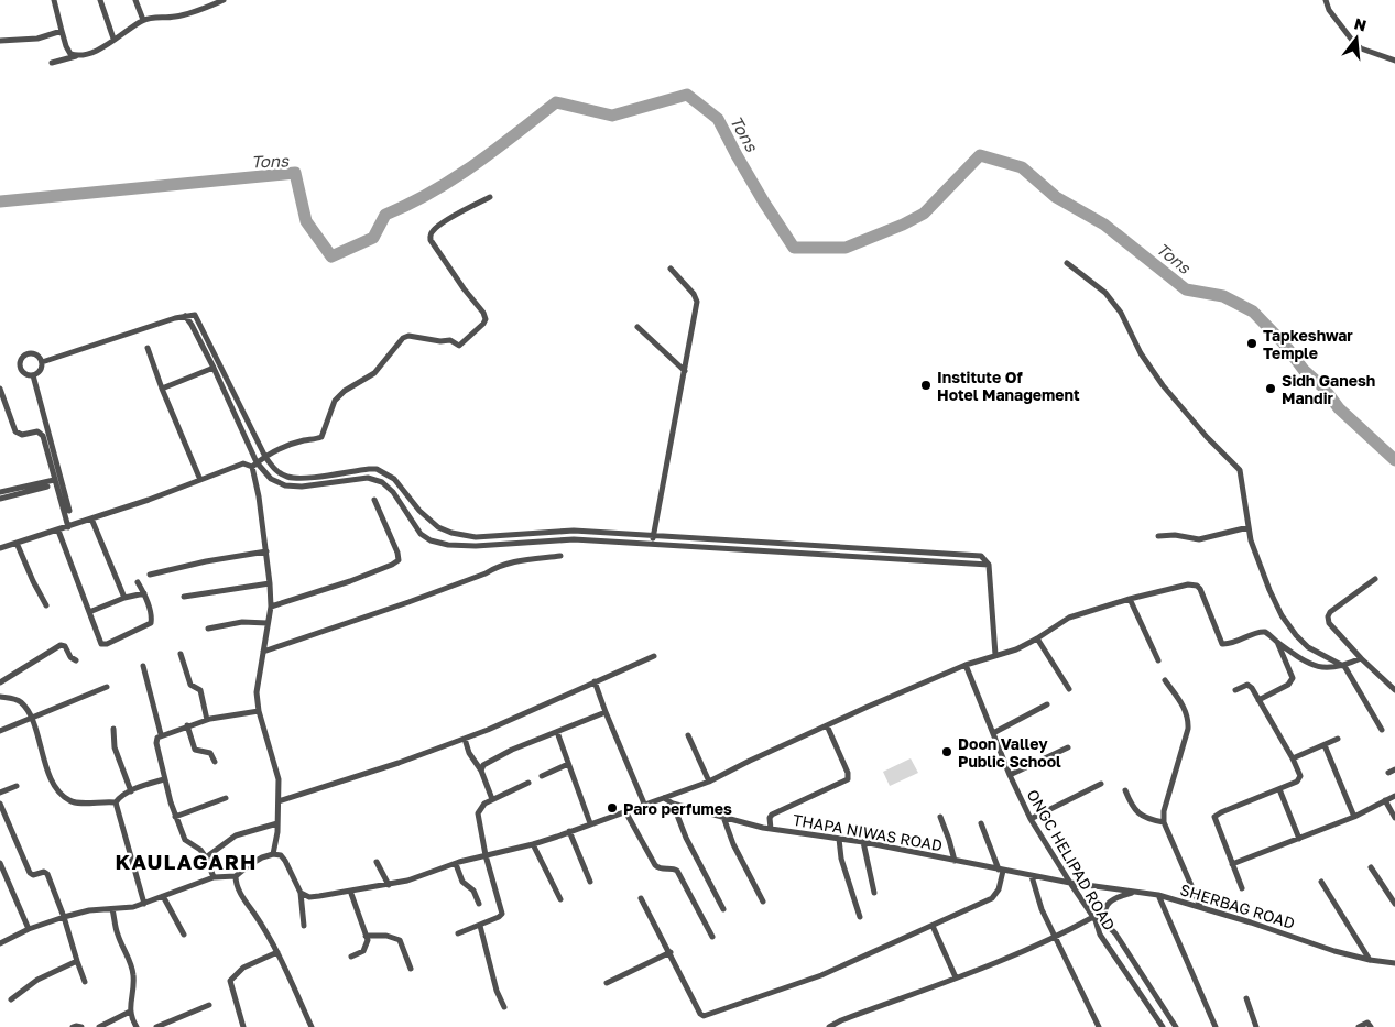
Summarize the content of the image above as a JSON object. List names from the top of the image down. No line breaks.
{"streets":{"street":["THAPA NIWAS ROAD","ONGC HELIPAD ROAD","SHERBAG ROAD"]},"crossings":[["THAPA NIWAS ROAD","ONGC HELIPAD ROAD"],["THAPA NIWAS ROAD","SHERBAG ROAD"],["ONGC HELIPAD ROAD","SHERBAG ROAD"]],"districts":["KAULAGARH"],"water":["Tons"],"places":["Tapkeshwar Temple","Institute Of Hotel Management","Sidh Ganesh Mandir","Doon Valley Public School","Paro perfumes"],"north":"top"}
